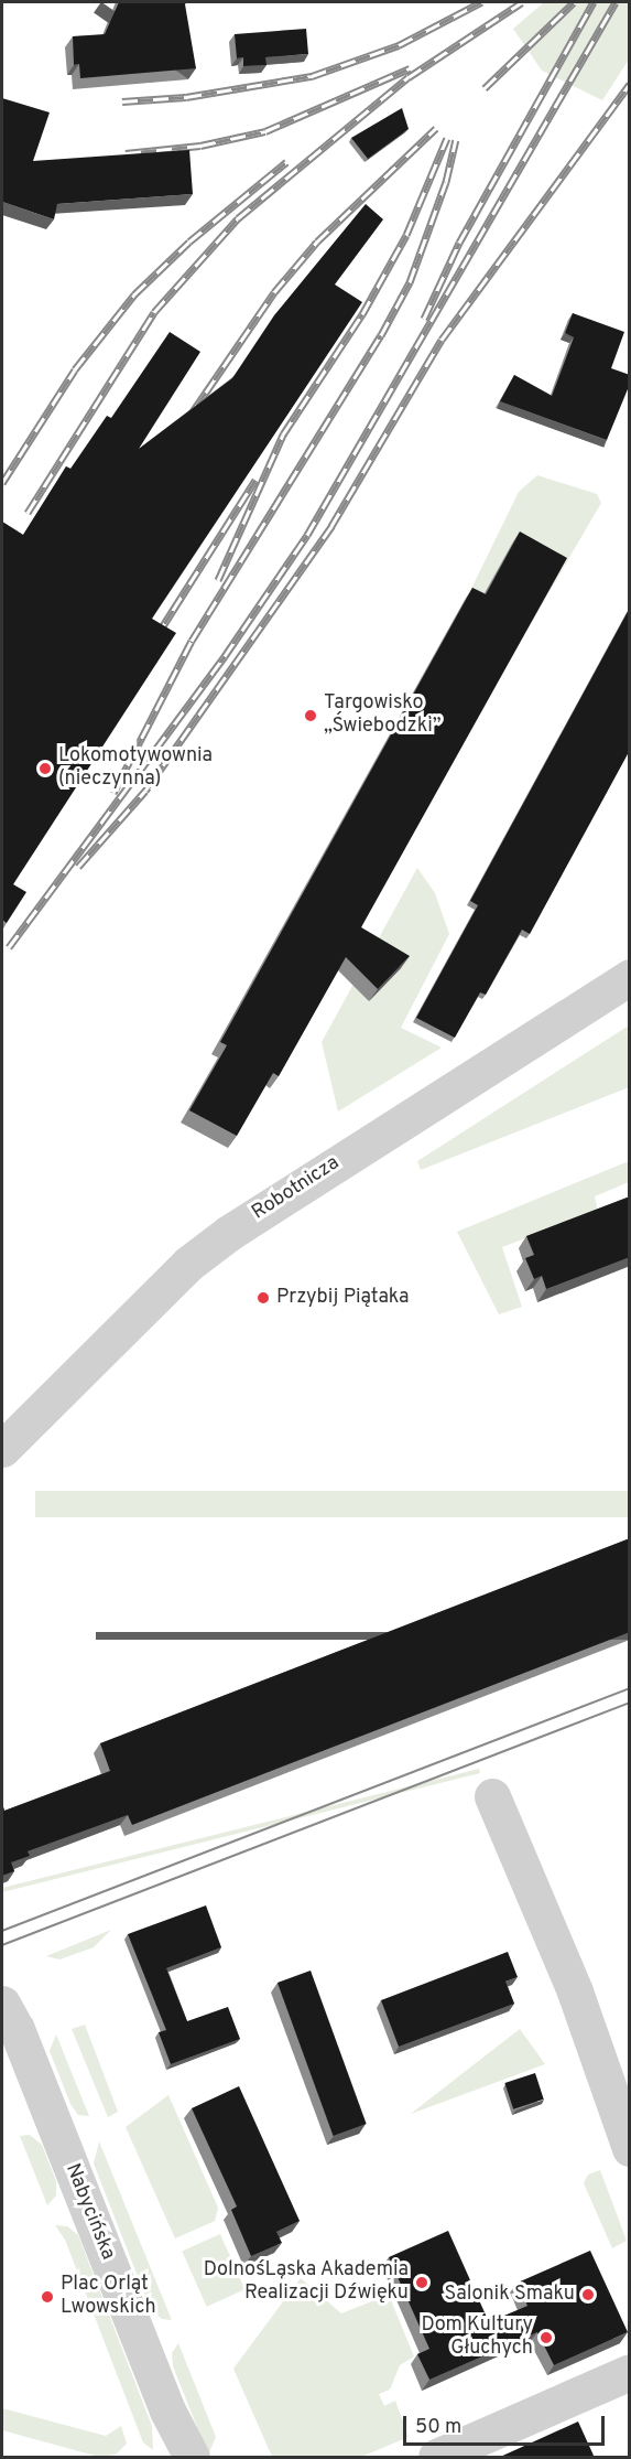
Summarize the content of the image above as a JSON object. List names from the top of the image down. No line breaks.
{"streets":{"street":["Robotnicza","Nabycińska"]},"places":["Targowisko „Świebodzki”","Lokomotywownia (nieczynna)","Przybij Piątaka","DolnośLąska Akademia Realizacji Dźwięku","Salonik Smaku","Plac Orląt Lwowskich","Dom Kultury Głuchych"],"scale_bar":"50 m"}
